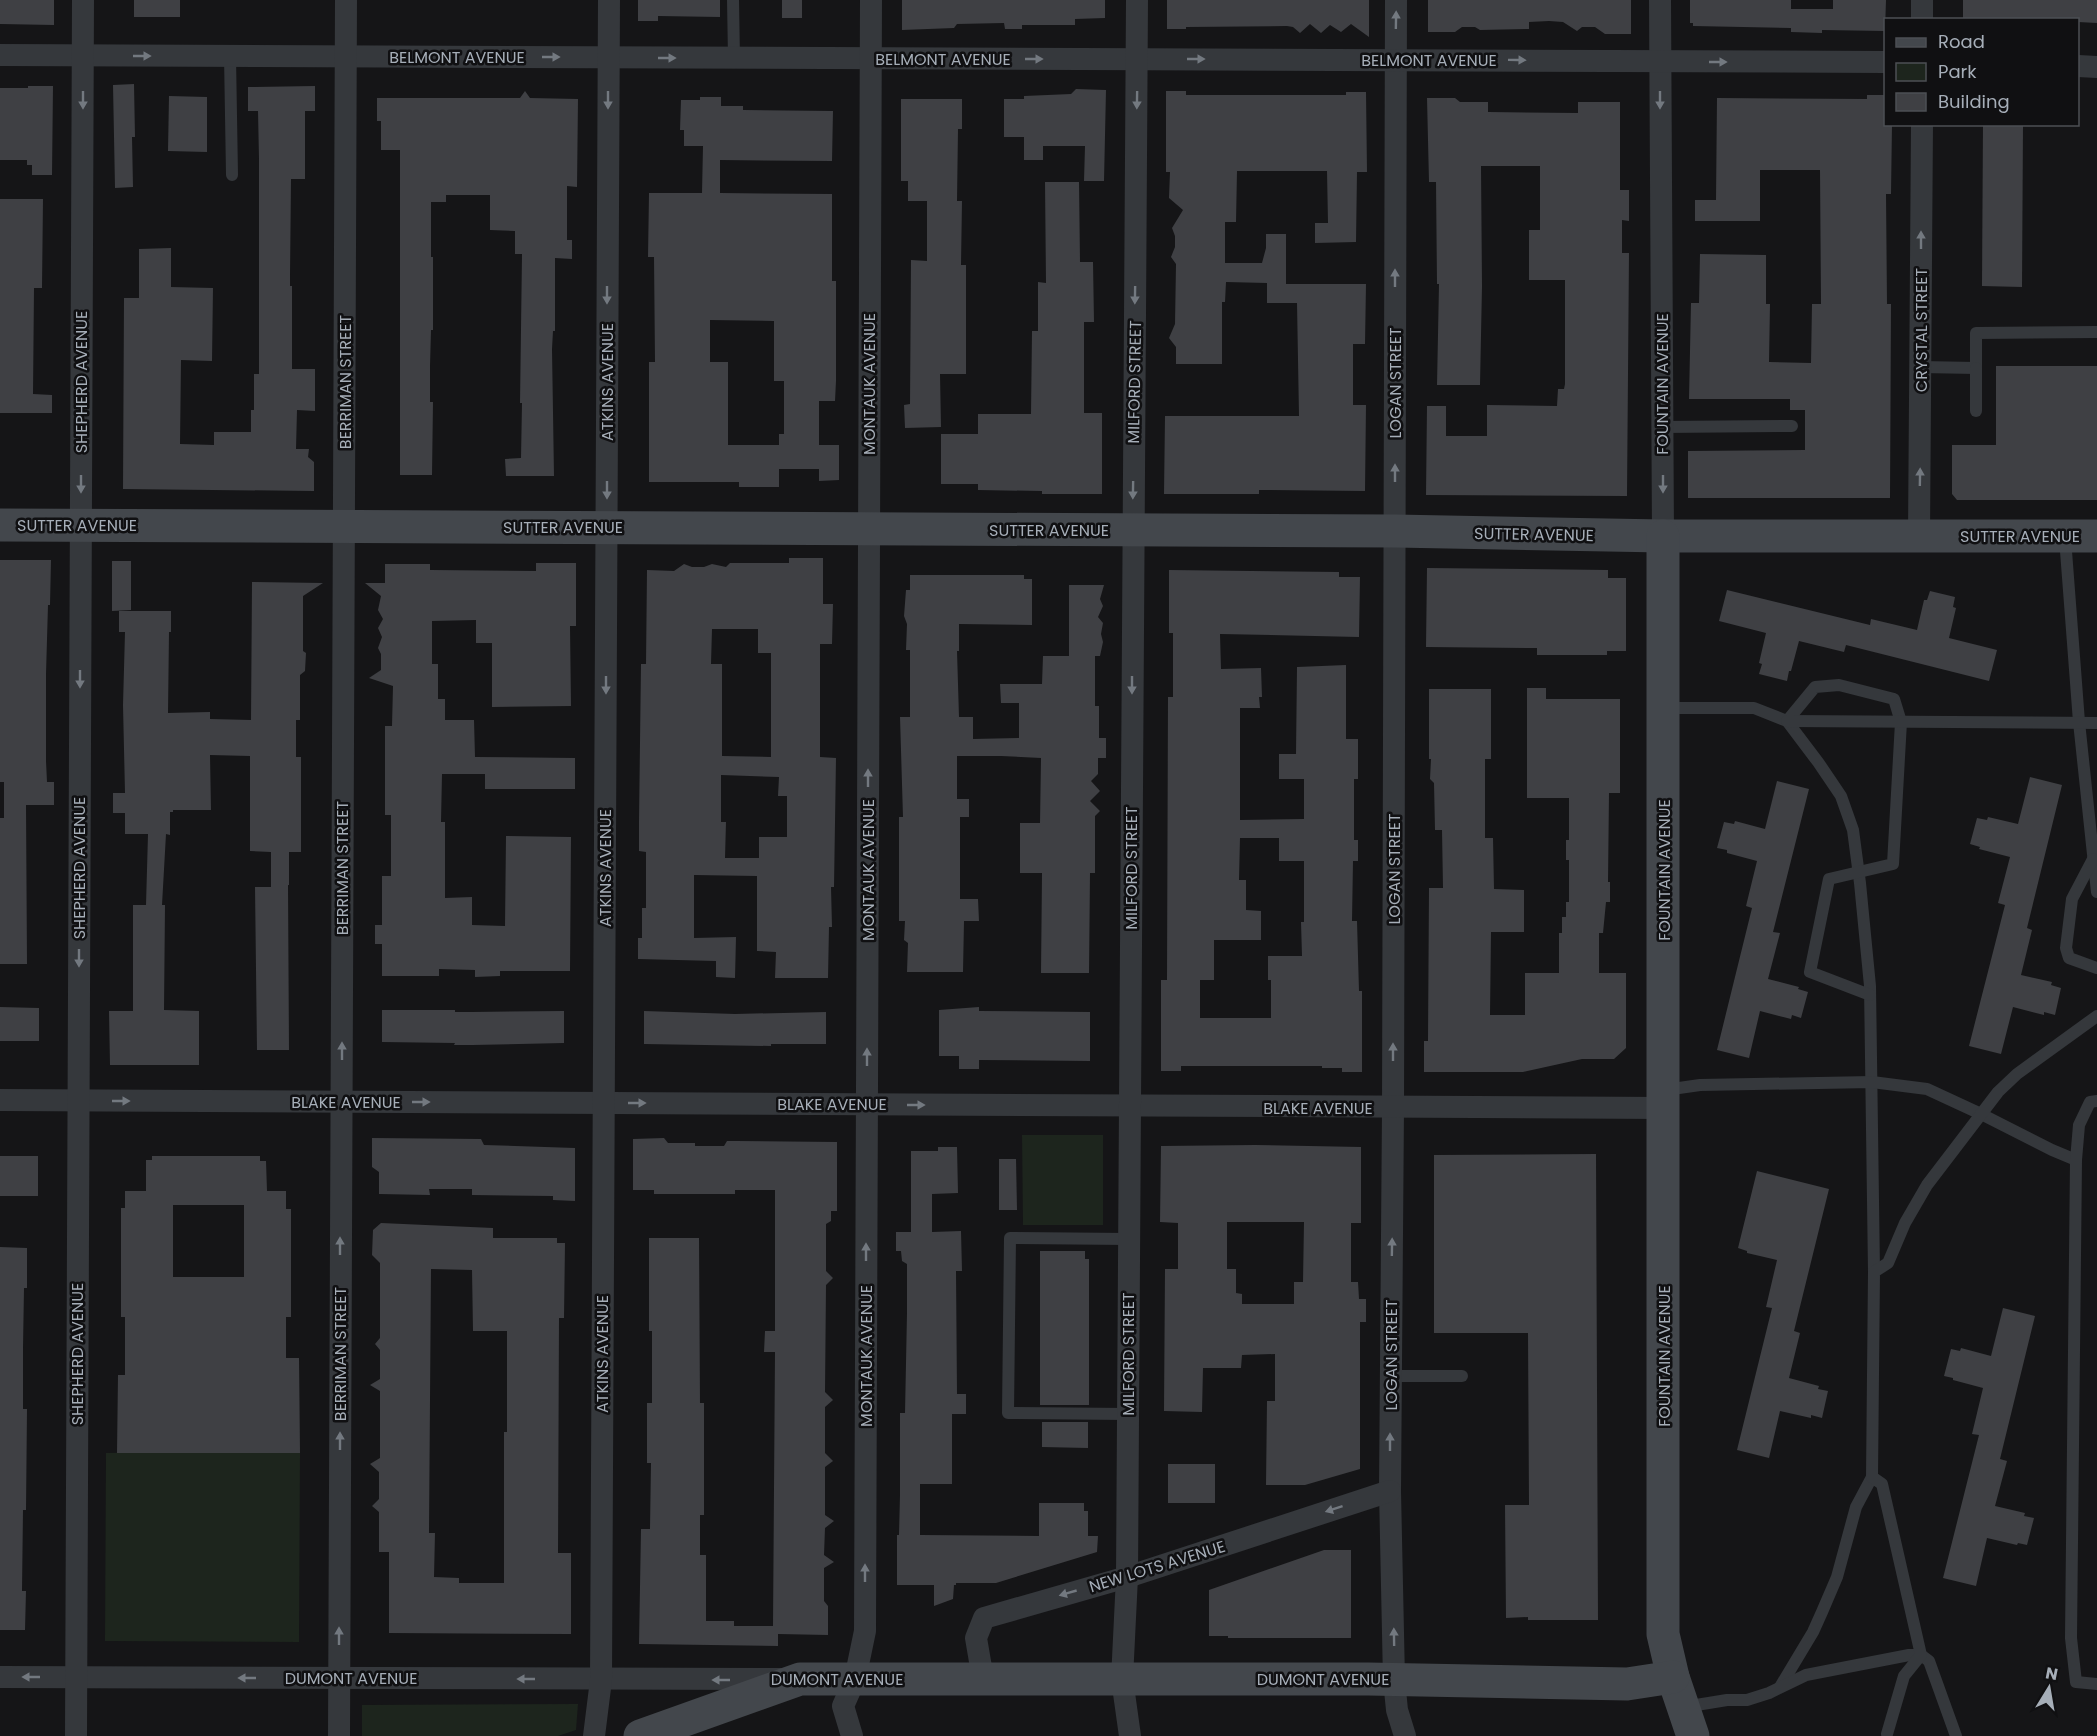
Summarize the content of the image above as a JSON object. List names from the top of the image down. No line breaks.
{"streets":{"street":["BELMONT AVENUE","CRYSTAL STREET","SHEPHERD AVENUE","BERRIMAN STREET","ATKINS AVENUE","MILFORD STREET","LOGAN STREET","MONTAUK AVENUE","FOUNTAIN AVENUE","SUTTER AVENUE","BLAKE AVENUE","NEW LOTS AVENUE","DUMONT AVENUE"]},"crossings":[["BELMONT AVENUE","SHEPHERD AVENUE"],["BELMONT AVENUE","BERRIMAN STREET"],["BELMONT AVENUE","ATKINS AVENUE"],["BELMONT AVENUE","MILFORD STREET"],["BELMONT AVENUE","LOGAN STREET"],["BELMONT AVENUE","MONTAUK AVENUE"],["BELMONT AVENUE","FOUNTAIN AVENUE"],["CRYSTAL STREET","SUTTER AVENUE"],["SHEPHERD AVENUE","SUTTER AVENUE"],["SHEPHERD AVENUE","BLAKE AVENUE"],["SHEPHERD AVENUE","DUMONT AVENUE"],["BERRIMAN STREET","SUTTER AVENUE"],["BERRIMAN STREET","BLAKE AVENUE"],["BERRIMAN STREET","DUMONT AVENUE"],["ATKINS AVENUE","SUTTER AVENUE"],["ATKINS AVENUE","BLAKE AVENUE"],["ATKINS AVENUE","DUMONT AVENUE"],["MILFORD STREET","SUTTER AVENUE"],["MILFORD STREET","BLAKE AVENUE"],["MILFORD STREET","NEW LOTS AVENUE"],["MILFORD STREET","DUMONT AVENUE"],["LOGAN STREET","SUTTER AVENUE"],["LOGAN STREET","BLAKE AVENUE"],["LOGAN STREET","NEW LOTS AVENUE"],["LOGAN STREET","DUMONT AVENUE"],["MONTAUK AVENUE","SUTTER AVENUE"],["MONTAUK AVENUE","BLAKE AVENUE"],["MONTAUK AVENUE","DUMONT AVENUE"],["FOUNTAIN AVENUE","SUTTER AVENUE"],["FOUNTAIN AVENUE","BLAKE AVENUE"],["FOUNTAIN AVENUE","DUMONT AVENUE"],["NEW LOTS AVENUE","DUMONT AVENUE"]],"one_way":["BELMONT AVENUE","CRYSTAL STREET","SHEPHERD AVENUE","BERRIMAN STREET","ATKINS AVENUE","MILFORD STREET","LOGAN STREET","MONTAUK AVENUE","BLAKE AVENUE","NEW LOTS AVENUE","DUMONT AVENUE"],"legend":["Road","Park","Building"],"north":"top"}
